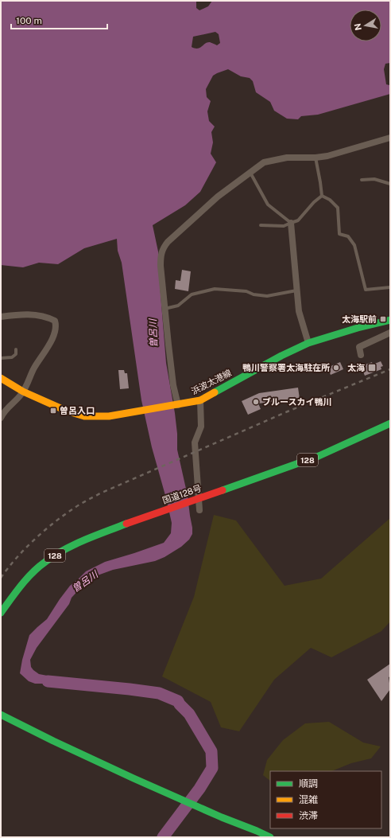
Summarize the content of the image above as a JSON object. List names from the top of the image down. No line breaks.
{"streets":{"main road":["浜波太港線","128","国道128号"]},"water":["曽呂川"],"places":{"transit":["太海駅前","太海","曽呂入口"],"other":["鴨川警察署太海駐在所","ブルースカイ鴨川"]},"legend":["順調","混雑","渋滞"],"scale_bar":"100 m","north":"left"}
